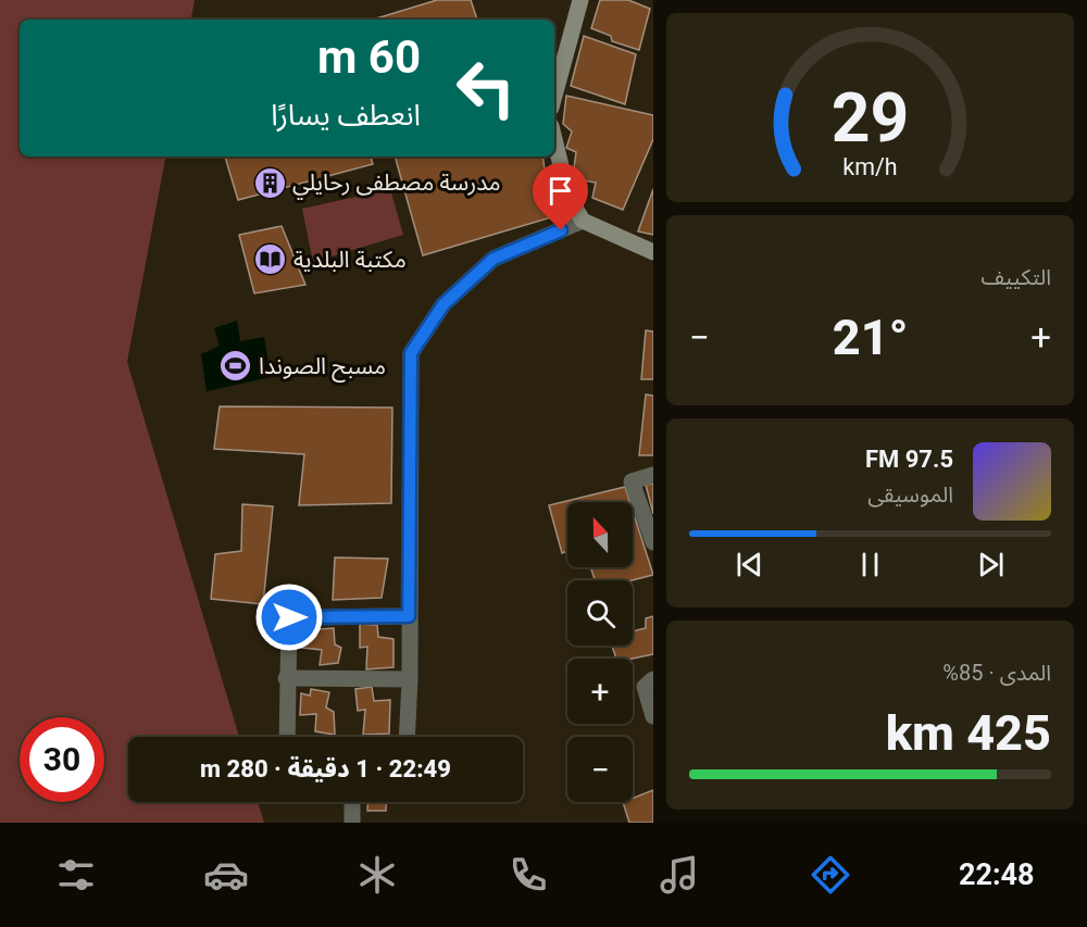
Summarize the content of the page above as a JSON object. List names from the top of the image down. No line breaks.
{"places":{"building":["مدرسة مصطفى رحايلي"],"library":["مكتبة البلدية"],"sports":["مسبح الصوندا"]},"north":"top","page":{"turn":["60 m","انعطف يسارًا"],"tile":["التكييف",["المدى · 85%","425 km"]],"heat":["−","21°","+"],"song":["97.5 FM","الموسيقى"],"map_buttons":["+","−"],"limit":"30","trip":"22:49 · 1 دقيقة · 280 m","tabs":"22:48","gauge":["29","km/h"]}}
